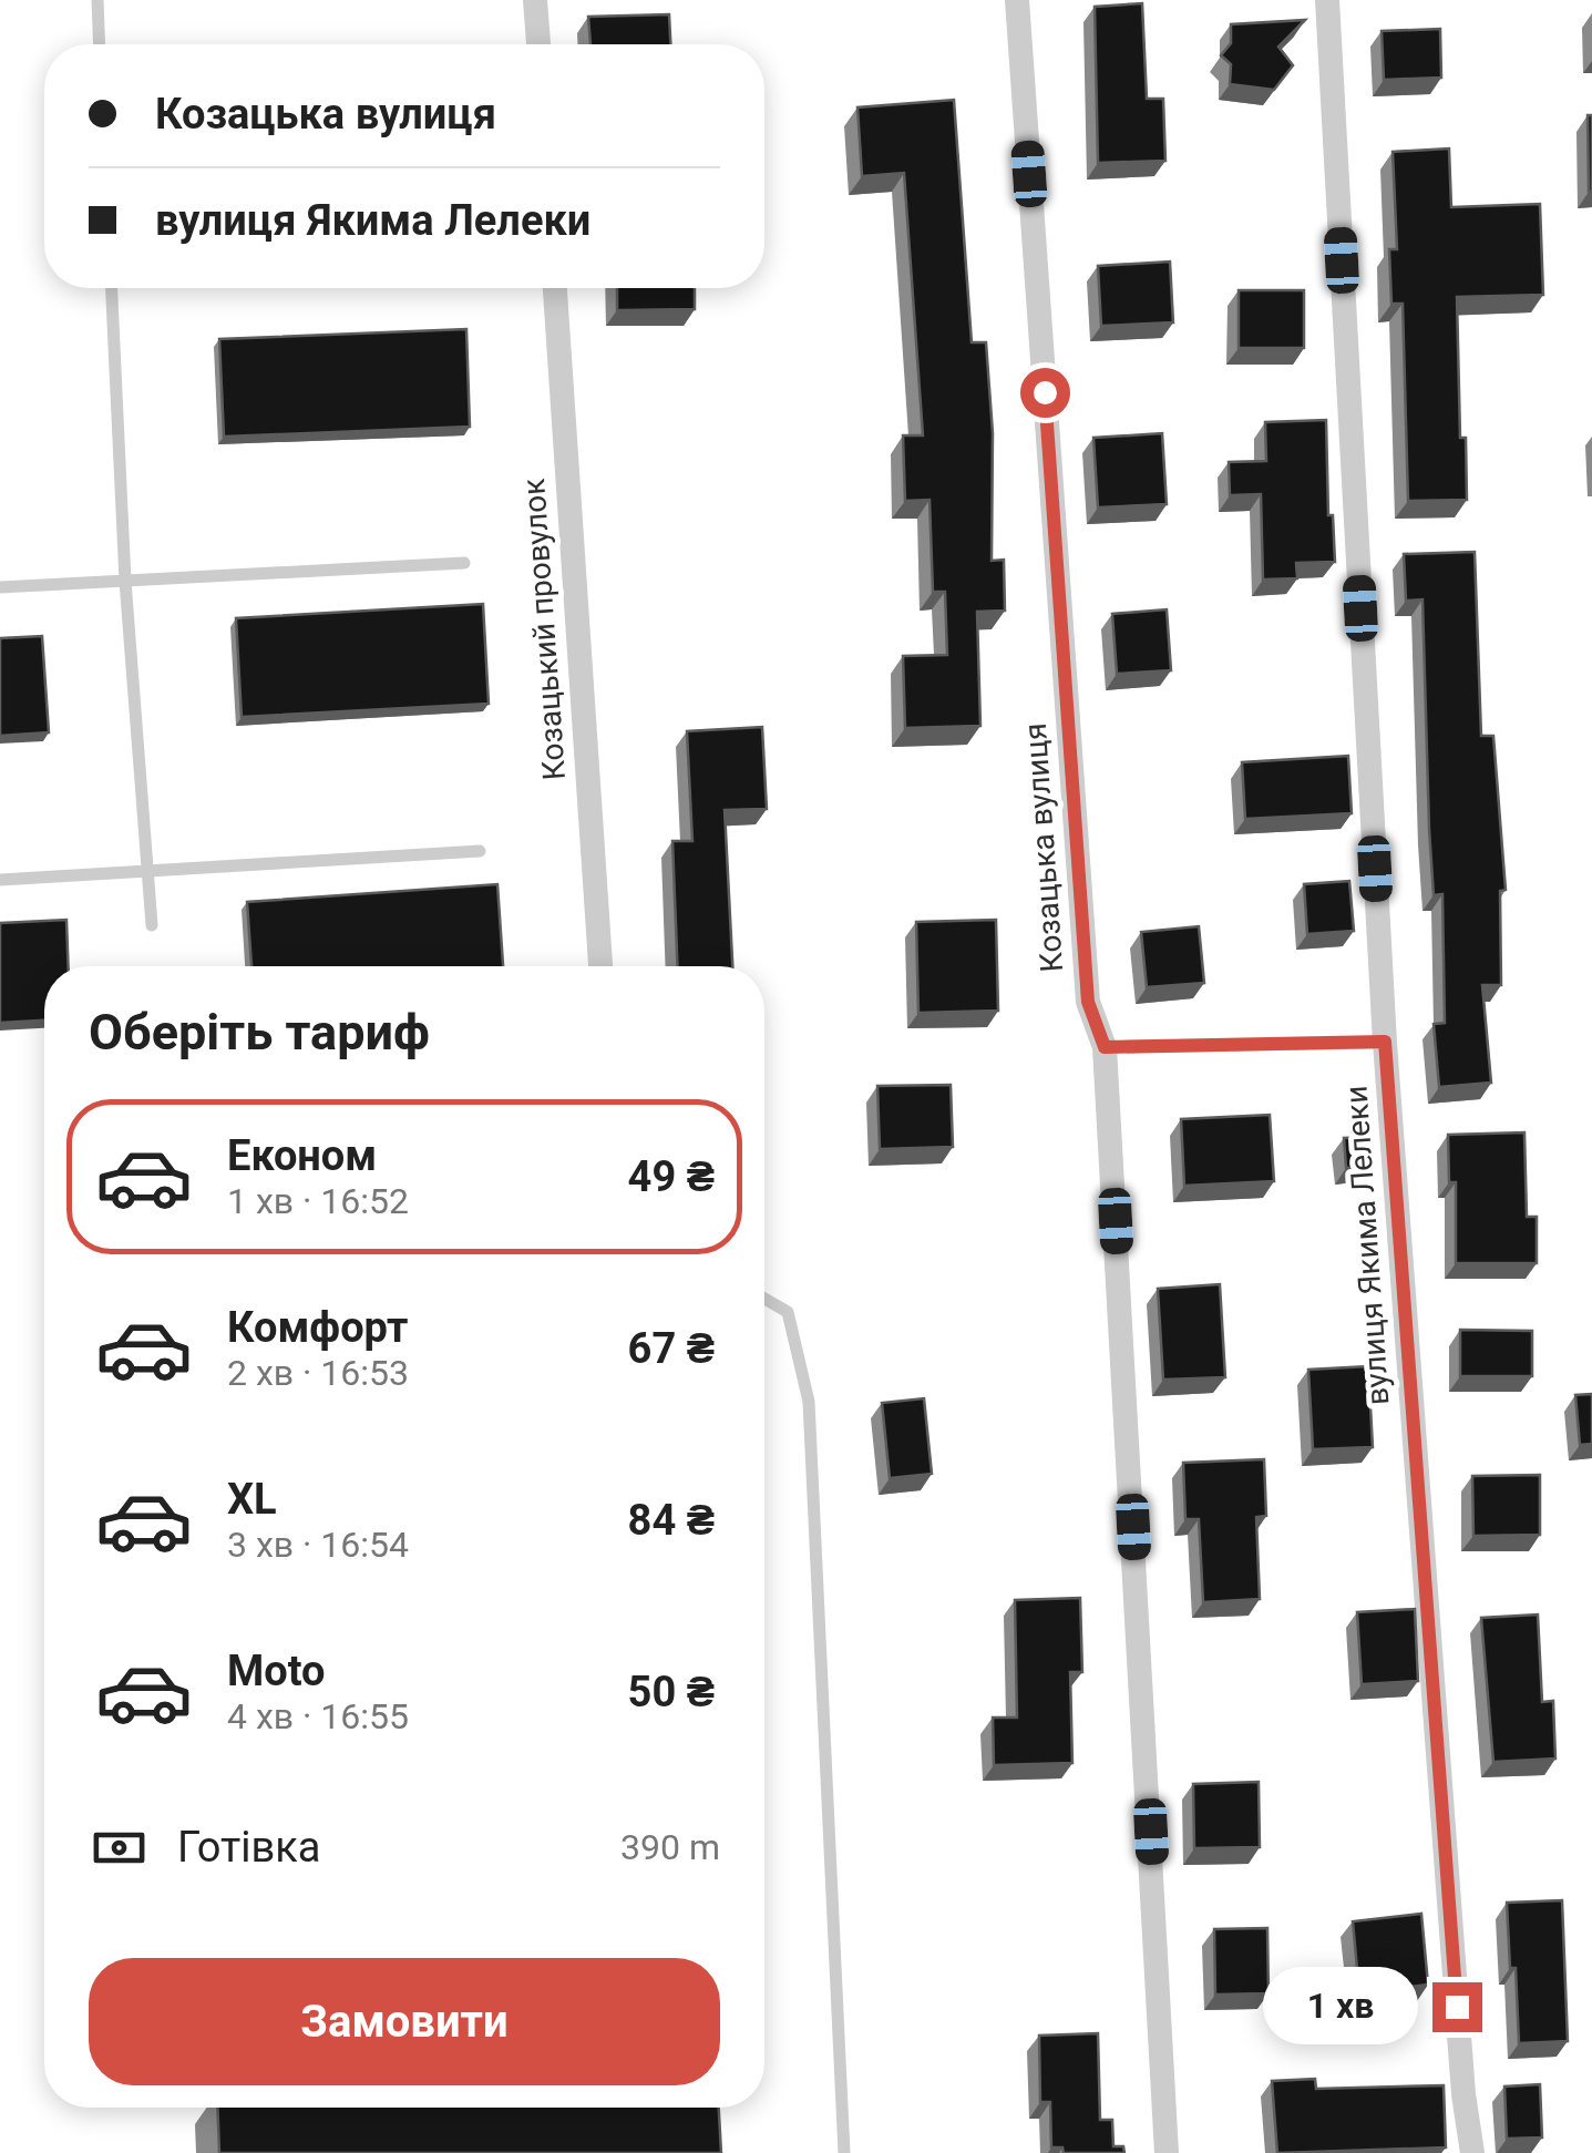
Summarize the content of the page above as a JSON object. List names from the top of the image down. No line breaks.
{"streets":{"street":["Козацький провулок","Козацька вулиця","вулиця Якима Лелеки"]},"page":{"banner":["Козацька вулиця","вулиця Якима Лелеки"],"heading":"Оберіть тариф","list":[{"name":"Економ","note":"1 хв · 16:52","value":"49 ₴"},{"name":"Комфорт","note":"2 хв · 16:53","value":"67 ₴"},{"name":"XL","note":"3 хв · 16:54","value":"84 ₴"},{"name":"Moto","note":"4 хв · 16:55","value":"50 ₴"}],"pay":["Готівка","390 m"],"buttons":"Замовити","bubble":"1 хв"}}
